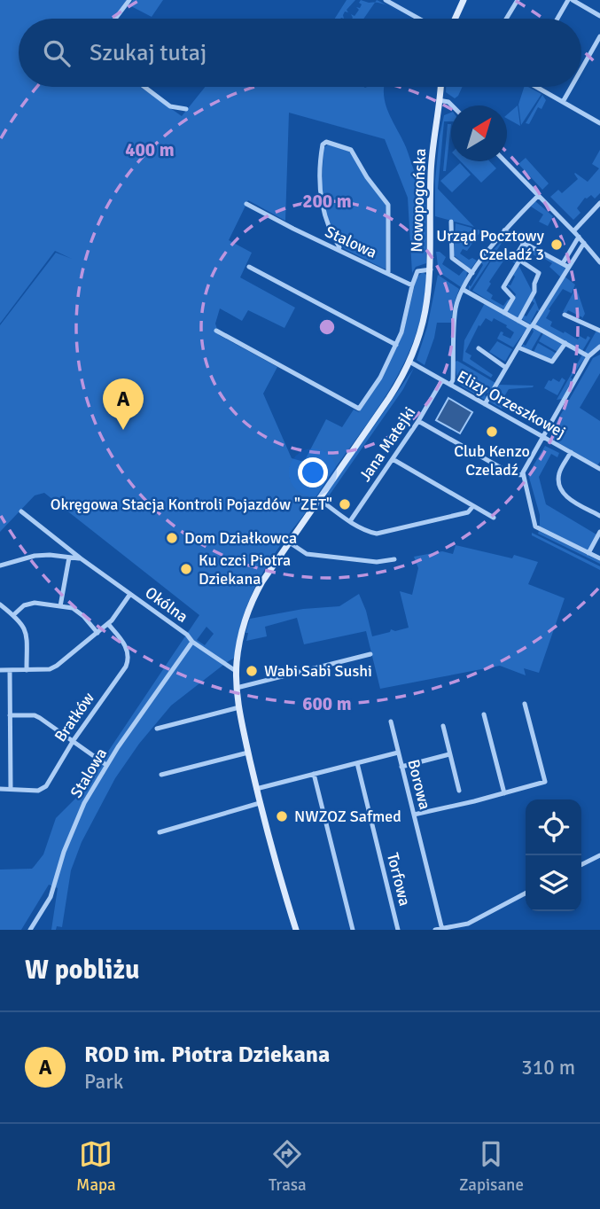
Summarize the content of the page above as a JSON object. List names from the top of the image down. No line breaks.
{"streets":{"street":["Nowopogońska","Stalowa","Elizy Orzeszkowej","Jana Matejki","Okólna","Bratków","Borowa","Torfowa"]},"crossings":[["Nowopogońska","Elizy Orzeszkowej"],["Nowopogońska","Okólna"],["Nowopogońska","Borowa"],["Stalowa","Okólna"],["Elizy Orzeszkowej","Jana Matejki"],["Borowa","Torfowa"]],"places":["Urząd Pocztowy Czeladź 3","Club Kenzo Czeladź","Okręgowa Stacja Kontroli Pojazdów \"ZET\"","Dom Działkowca","Ku czci Piotra Dziekana","Wabi Sabi Sushi","NWZOZ Safmed"],"north":"top right","page":{"search":"Szukaj tutaj","pins":"A","heading":"W pobliżu","list":[{"mark":"A","name":"ROD im. Piotra Dziekana","note":"Park","value":"310 m"}],"nav":["Mapa","Trasa","Zapisane"]},"rings":["400 m","200 m","600 m"]}
